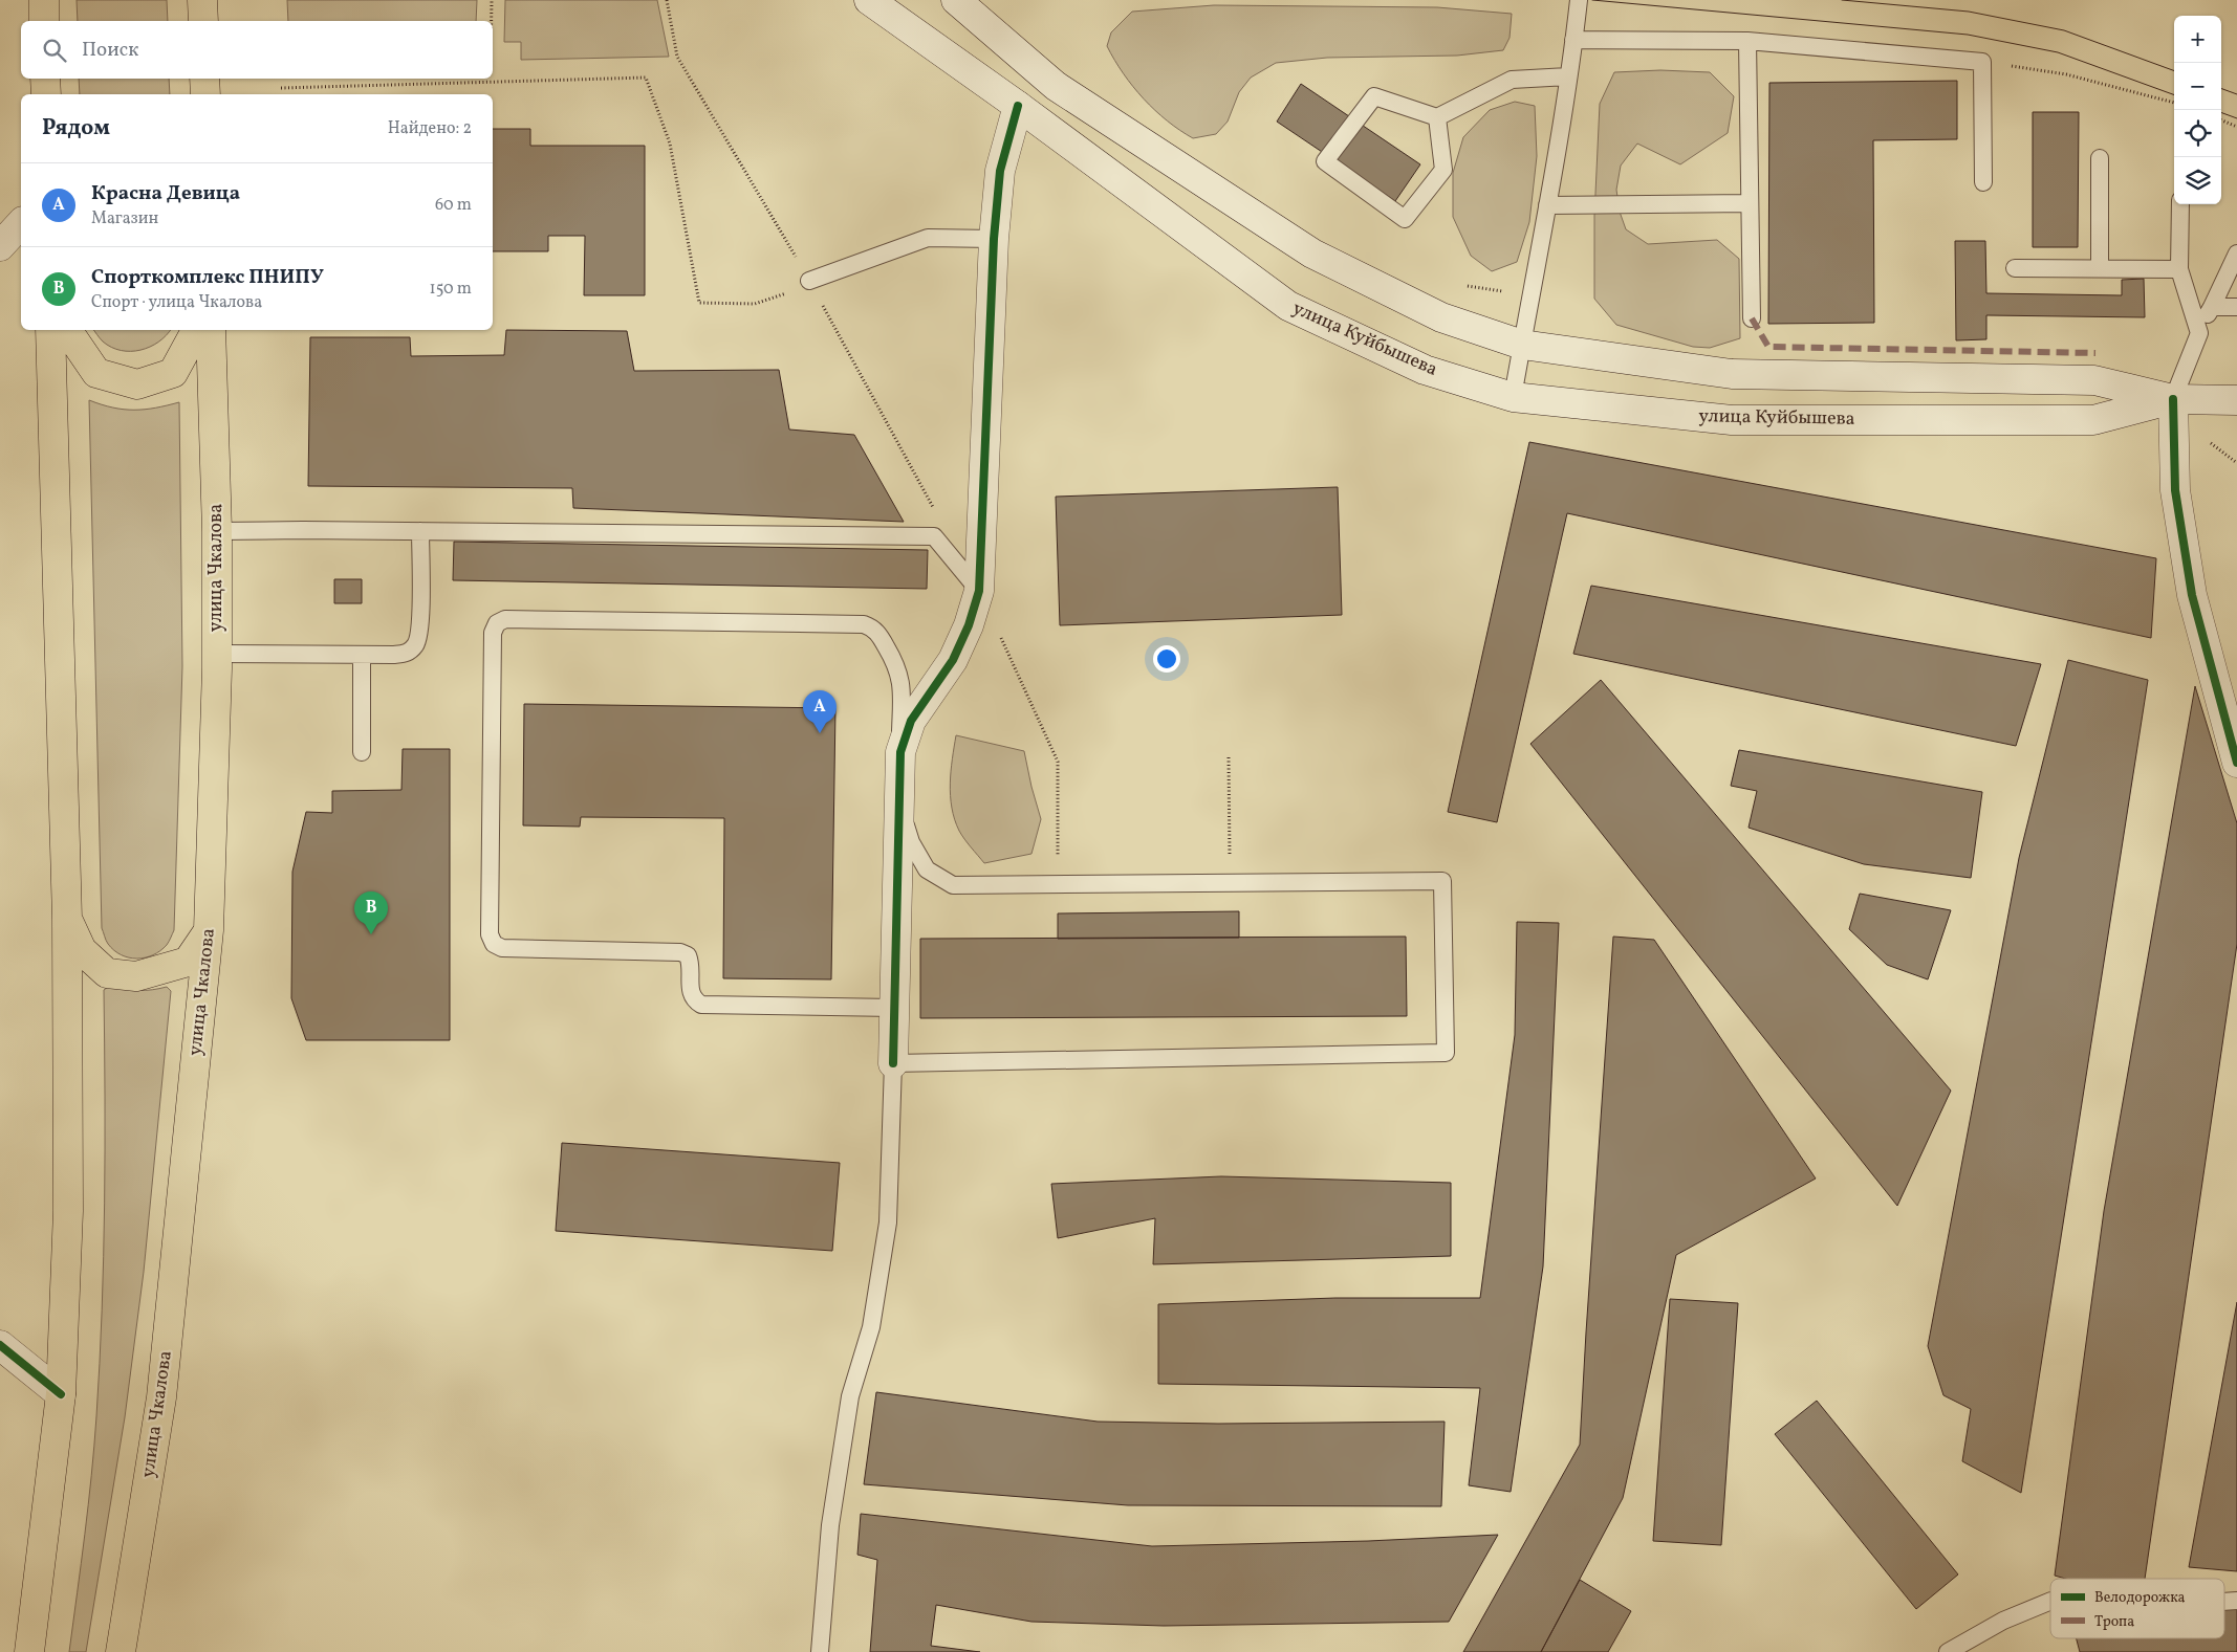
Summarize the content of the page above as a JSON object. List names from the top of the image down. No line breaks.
{"streets":{"main road":["улица Куйбышева","улица Чкалова"]},"legend":["Велодорожка","Тропа"],"page":{"map_buttons":["+","−"],"search":"Поиск","heading":["Рядом","Найдено: 2"],"list":[{"mark":"A","name":"Красна Девица","note":"Магазин","value":"60 m"},{"mark":"B","name":"Спорткомплекс ПНИПУ","note":"Спорт · улица Чкалова","value":"150 m"}],"pins":["A","B"]}}
